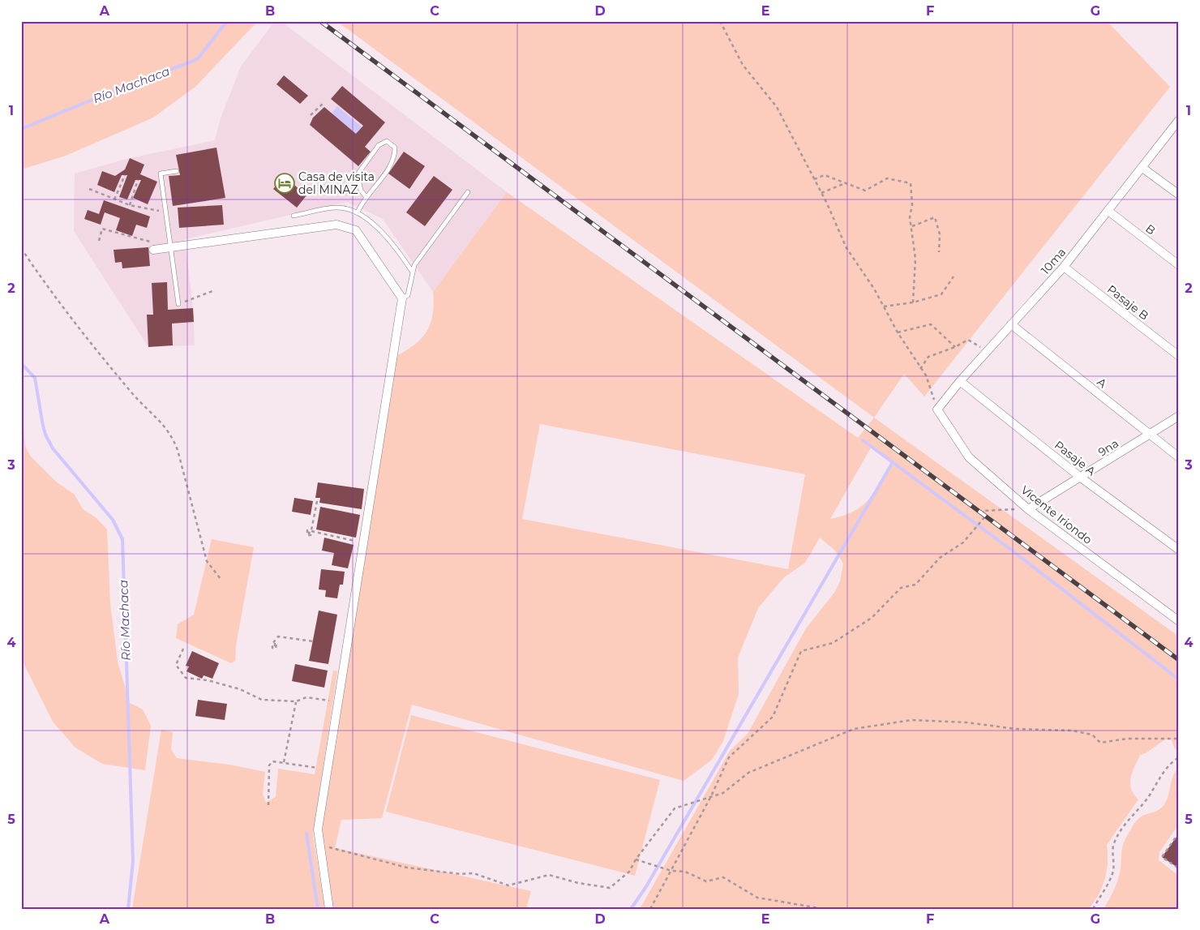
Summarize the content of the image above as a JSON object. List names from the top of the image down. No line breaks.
{"streets":{"street":["B","10ma","Pasaje B","A","9na","Pasaje A","Vicente Iriondo"]},"crossings":[["B","10ma"],["10ma","Pasaje B"],["10ma","A"],["10ma","Pasaje A"],["10ma","Vicente Iriondo"],["A","9na"],["9na","Pasaje A"],["9na","Vicente Iriondo"]],"water":["Río Machaca"],"places":{"hotel":["Casa de visita del MINAZ"]},"grid":{"columns":["A","B","C","D","E","F","G"],"rows":["1","2","3","4","5"]}}
